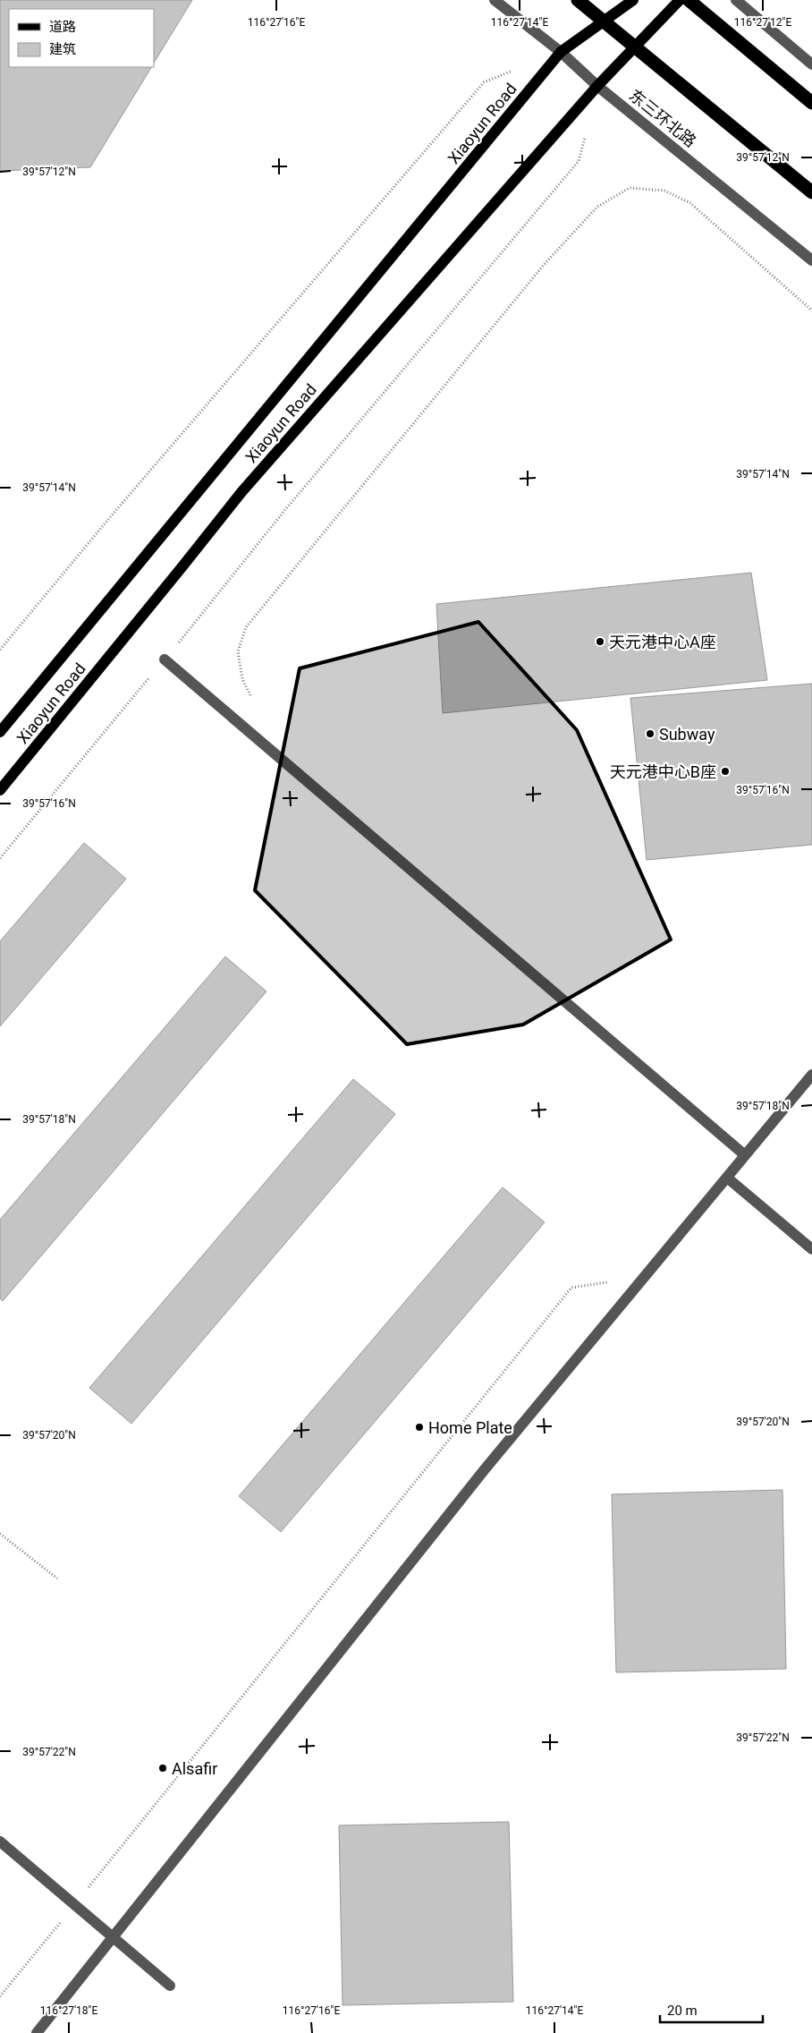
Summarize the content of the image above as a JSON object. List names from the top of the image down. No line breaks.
{"streets":{"main road":["Xiaoyun Road"],"street":["东三环北路"]},"crossings":[["东三环北路","Xiaoyun Road"]],"places":["天元港中心A座","Subway","天元港中心B座","Home Plate","Alsafir"],"legend":["道路","建筑"],"scale_bar":"20 m","coordinates":["116°27'16\"E","116°27'14\"E","116°27'12\"E","39°57'12\"N","39°57'14\"N","39°57'16\"N","39°57'18\"N","39°57'20\"N","39°57'22\"N","116°27'18\"E"]}
